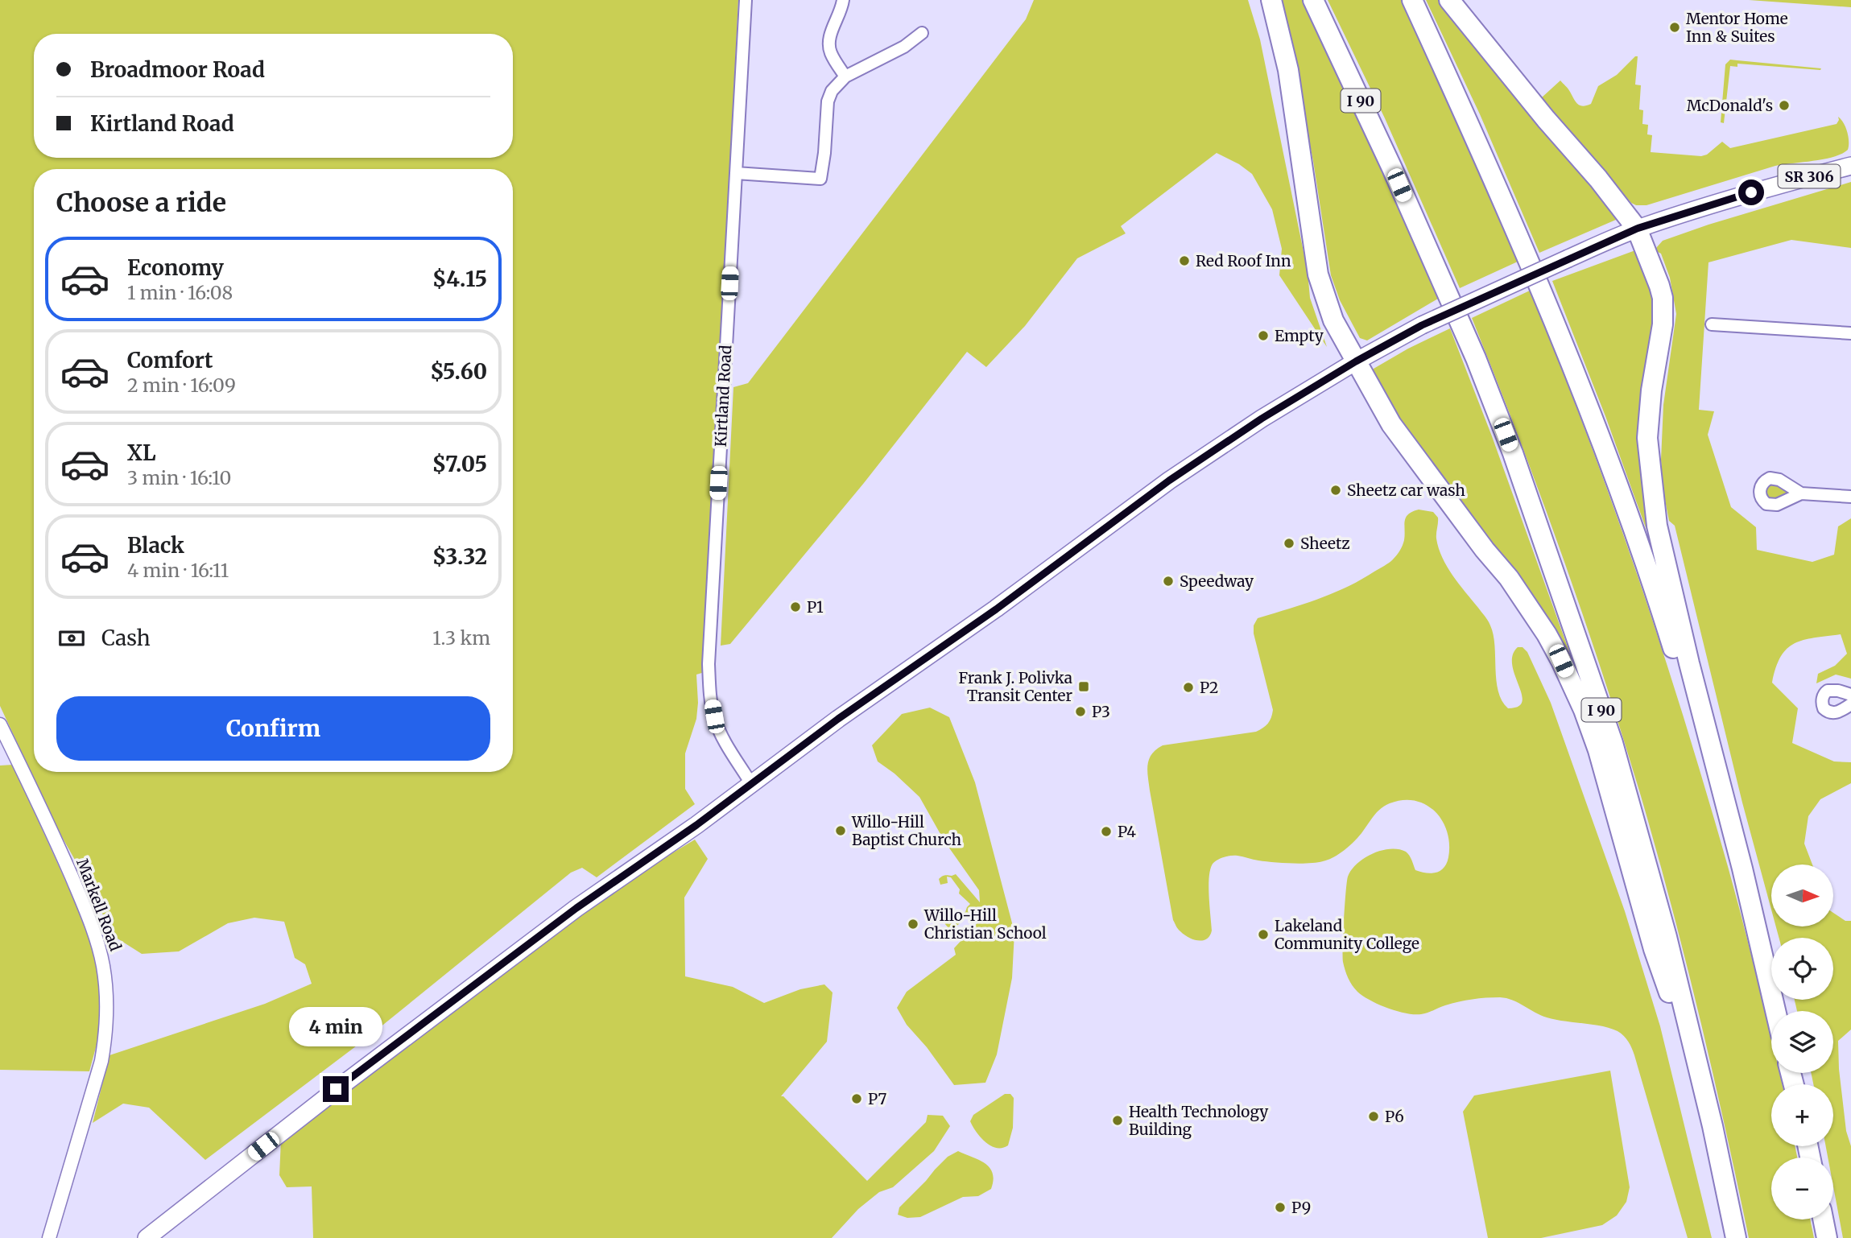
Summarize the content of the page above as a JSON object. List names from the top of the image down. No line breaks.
{"streets":{"highway":["I 90"],"main road":["SR 306"],"street":["Kirtland Road","Markell Road"]},"crossings":[["SR 306","Kirtland Road"]],"places":{"other":["Mentor Home Inn & Suites","McDonald's","Red Roof Inn","Empty","Sheetz car wash","Sheetz","Speedway","P1","P2","P3","Willo-Hill Baptist Church","P4","Willo-Hill Christian School","Lakeland Community College","P7","P6","Health Technology Building","P9"],"transit":["Frank J. Polivka Transit Center"]},"north":"right","page":{"banner":["Broadmoor Road","Kirtland Road"],"heading":"Choose a ride","list":[{"name":"Economy","note":"1 min · 16:08","value":"$4.15"},{"name":"Comfort","note":"2 min · 16:09","value":"$5.60"},{"name":"XL","note":"3 min · 16:10","value":"$7.05"},{"name":"Black","note":"4 min · 16:11","value":"$3.32"}],"pay":["Cash","1.3 km"],"buttons":"Confirm","map_buttons":["+","−"],"bubble":"4 min"}}
